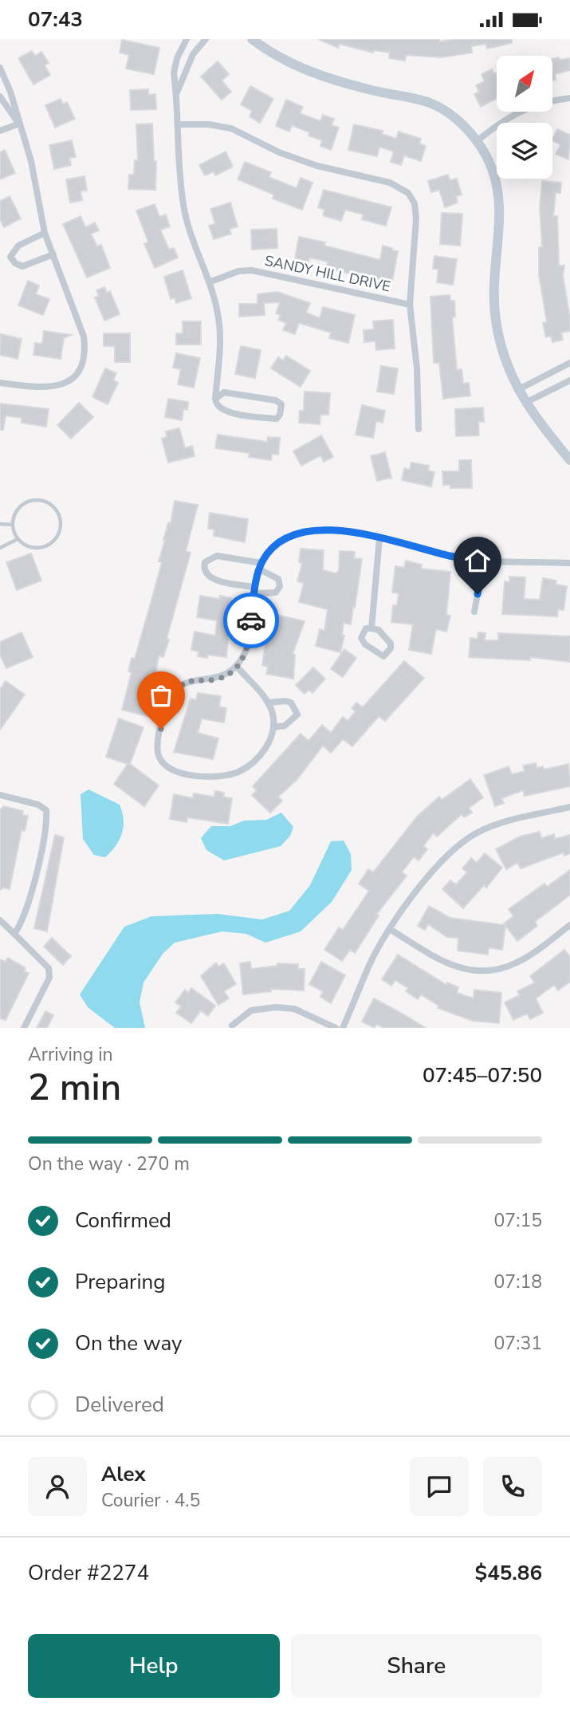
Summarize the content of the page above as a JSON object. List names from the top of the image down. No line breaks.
{"streets":{"street":["SANDY HILL DRIVE"]},"north":"top right","page":{"status":"07:43","heading":["2 min","Arriving in","07:45–07:50"],"panel":["Alex","Courier · 4.5","Order #2274","$45.86"],"bar":"On the way · 270 m","list":[["Confirmed","07:15"],["Preparing","07:18"],["On the way","07:31"],"Delivered"],"buttons":["Help","Share"]}}
